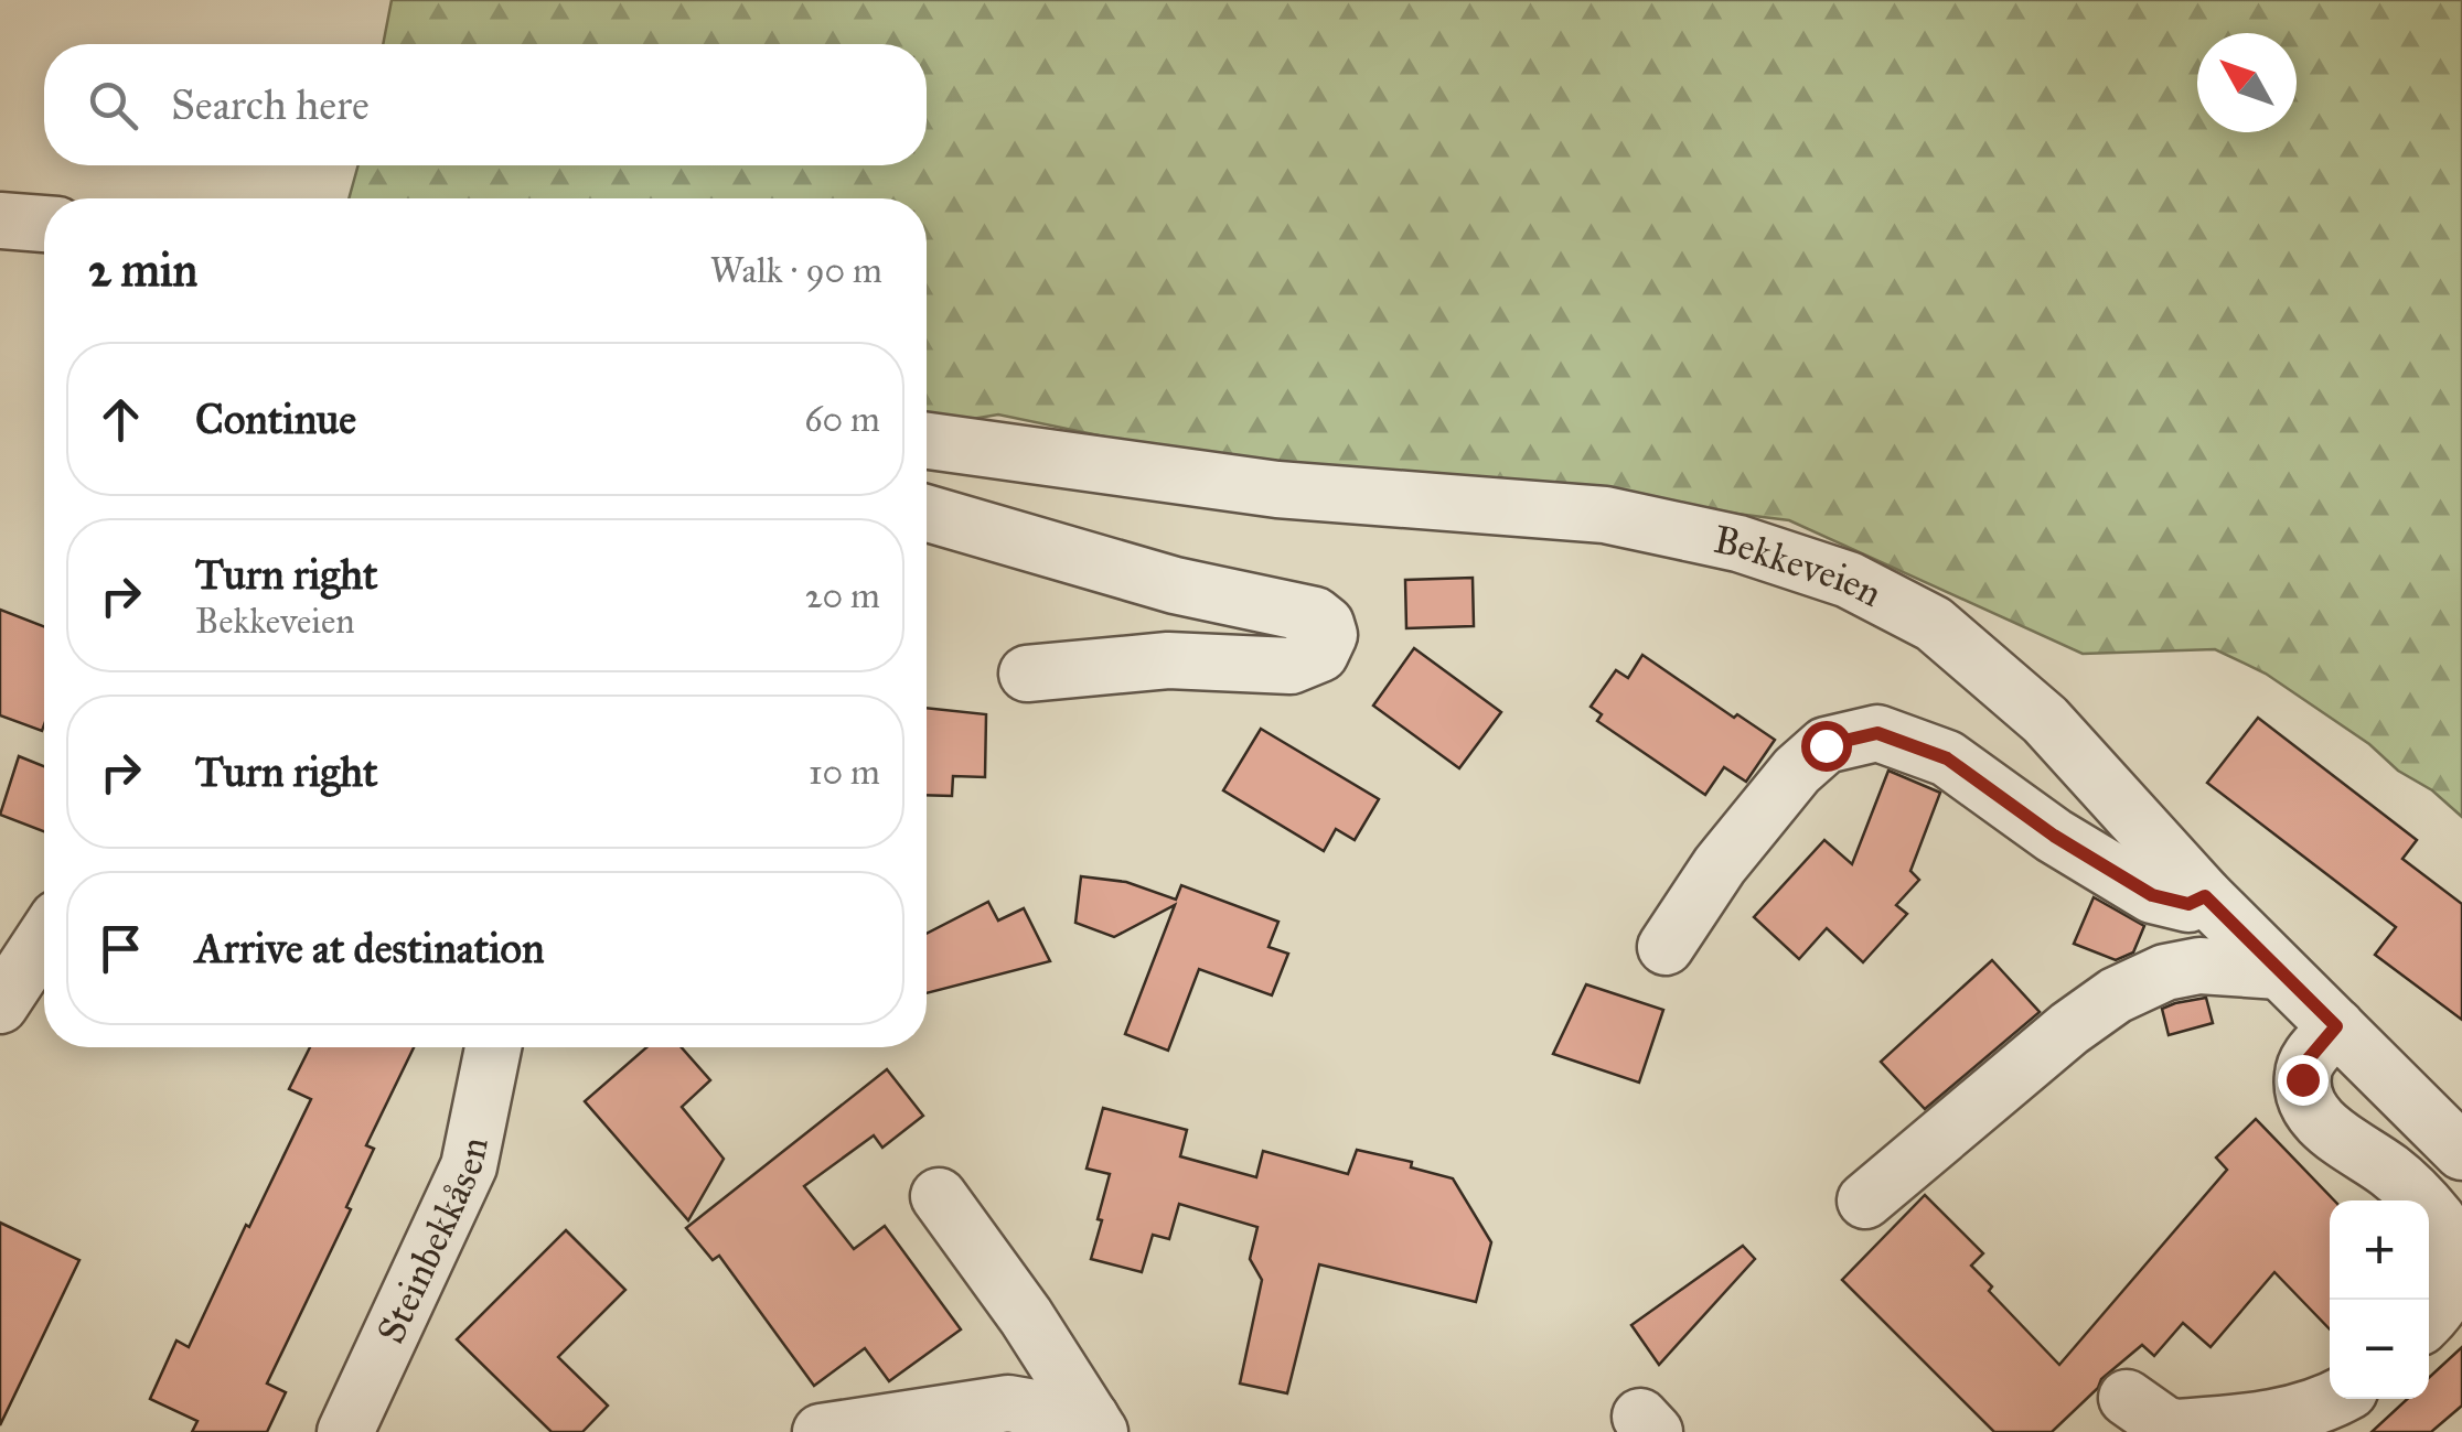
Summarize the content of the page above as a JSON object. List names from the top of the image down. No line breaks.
{"streets":{"street":["Bekkeveien","Steinbekkåsen"]},"north":"top left","page":{"search":"Search here","heading":["2 min","Walk · 90 m"],"list":[["Continue","60 m"],["Turn right","Bekkeveien","20 m"],["Turn right","10 m"],"Arrive at destination"],"map_buttons":["+","−"]}}
